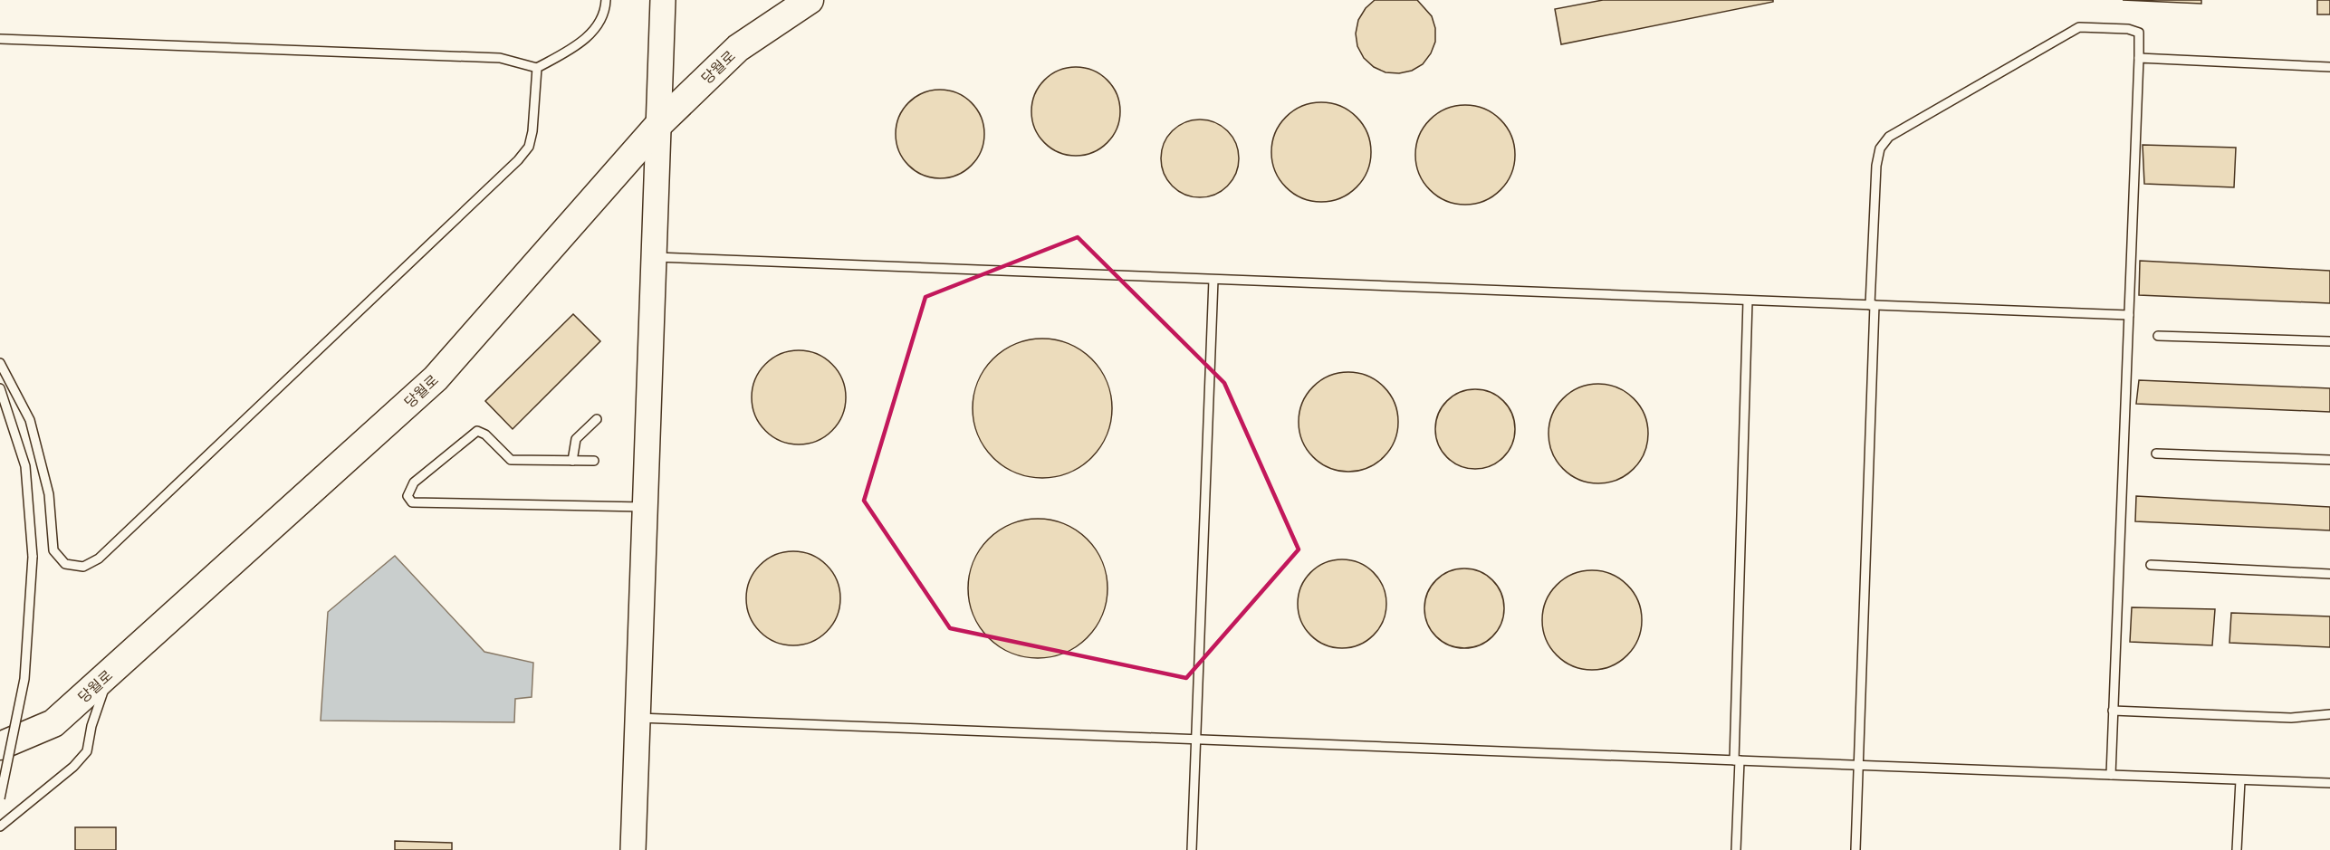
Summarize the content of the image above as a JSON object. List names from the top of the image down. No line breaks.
{"streets":{"main road":["당월로"]}}
